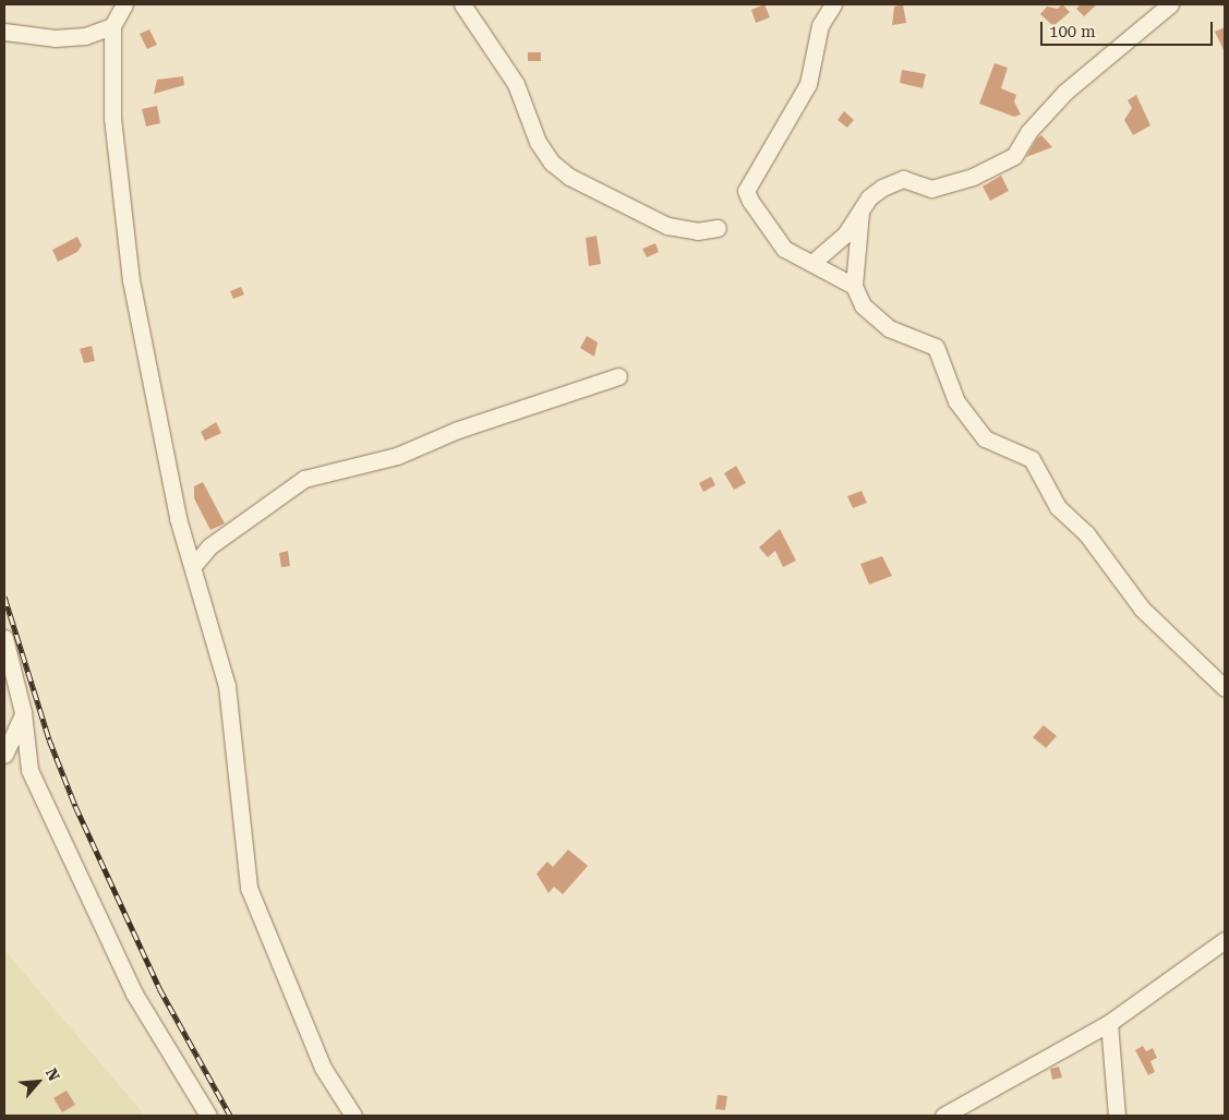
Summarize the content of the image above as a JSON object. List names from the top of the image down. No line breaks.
{"scale_bar":"100 m","north":"top right"}
